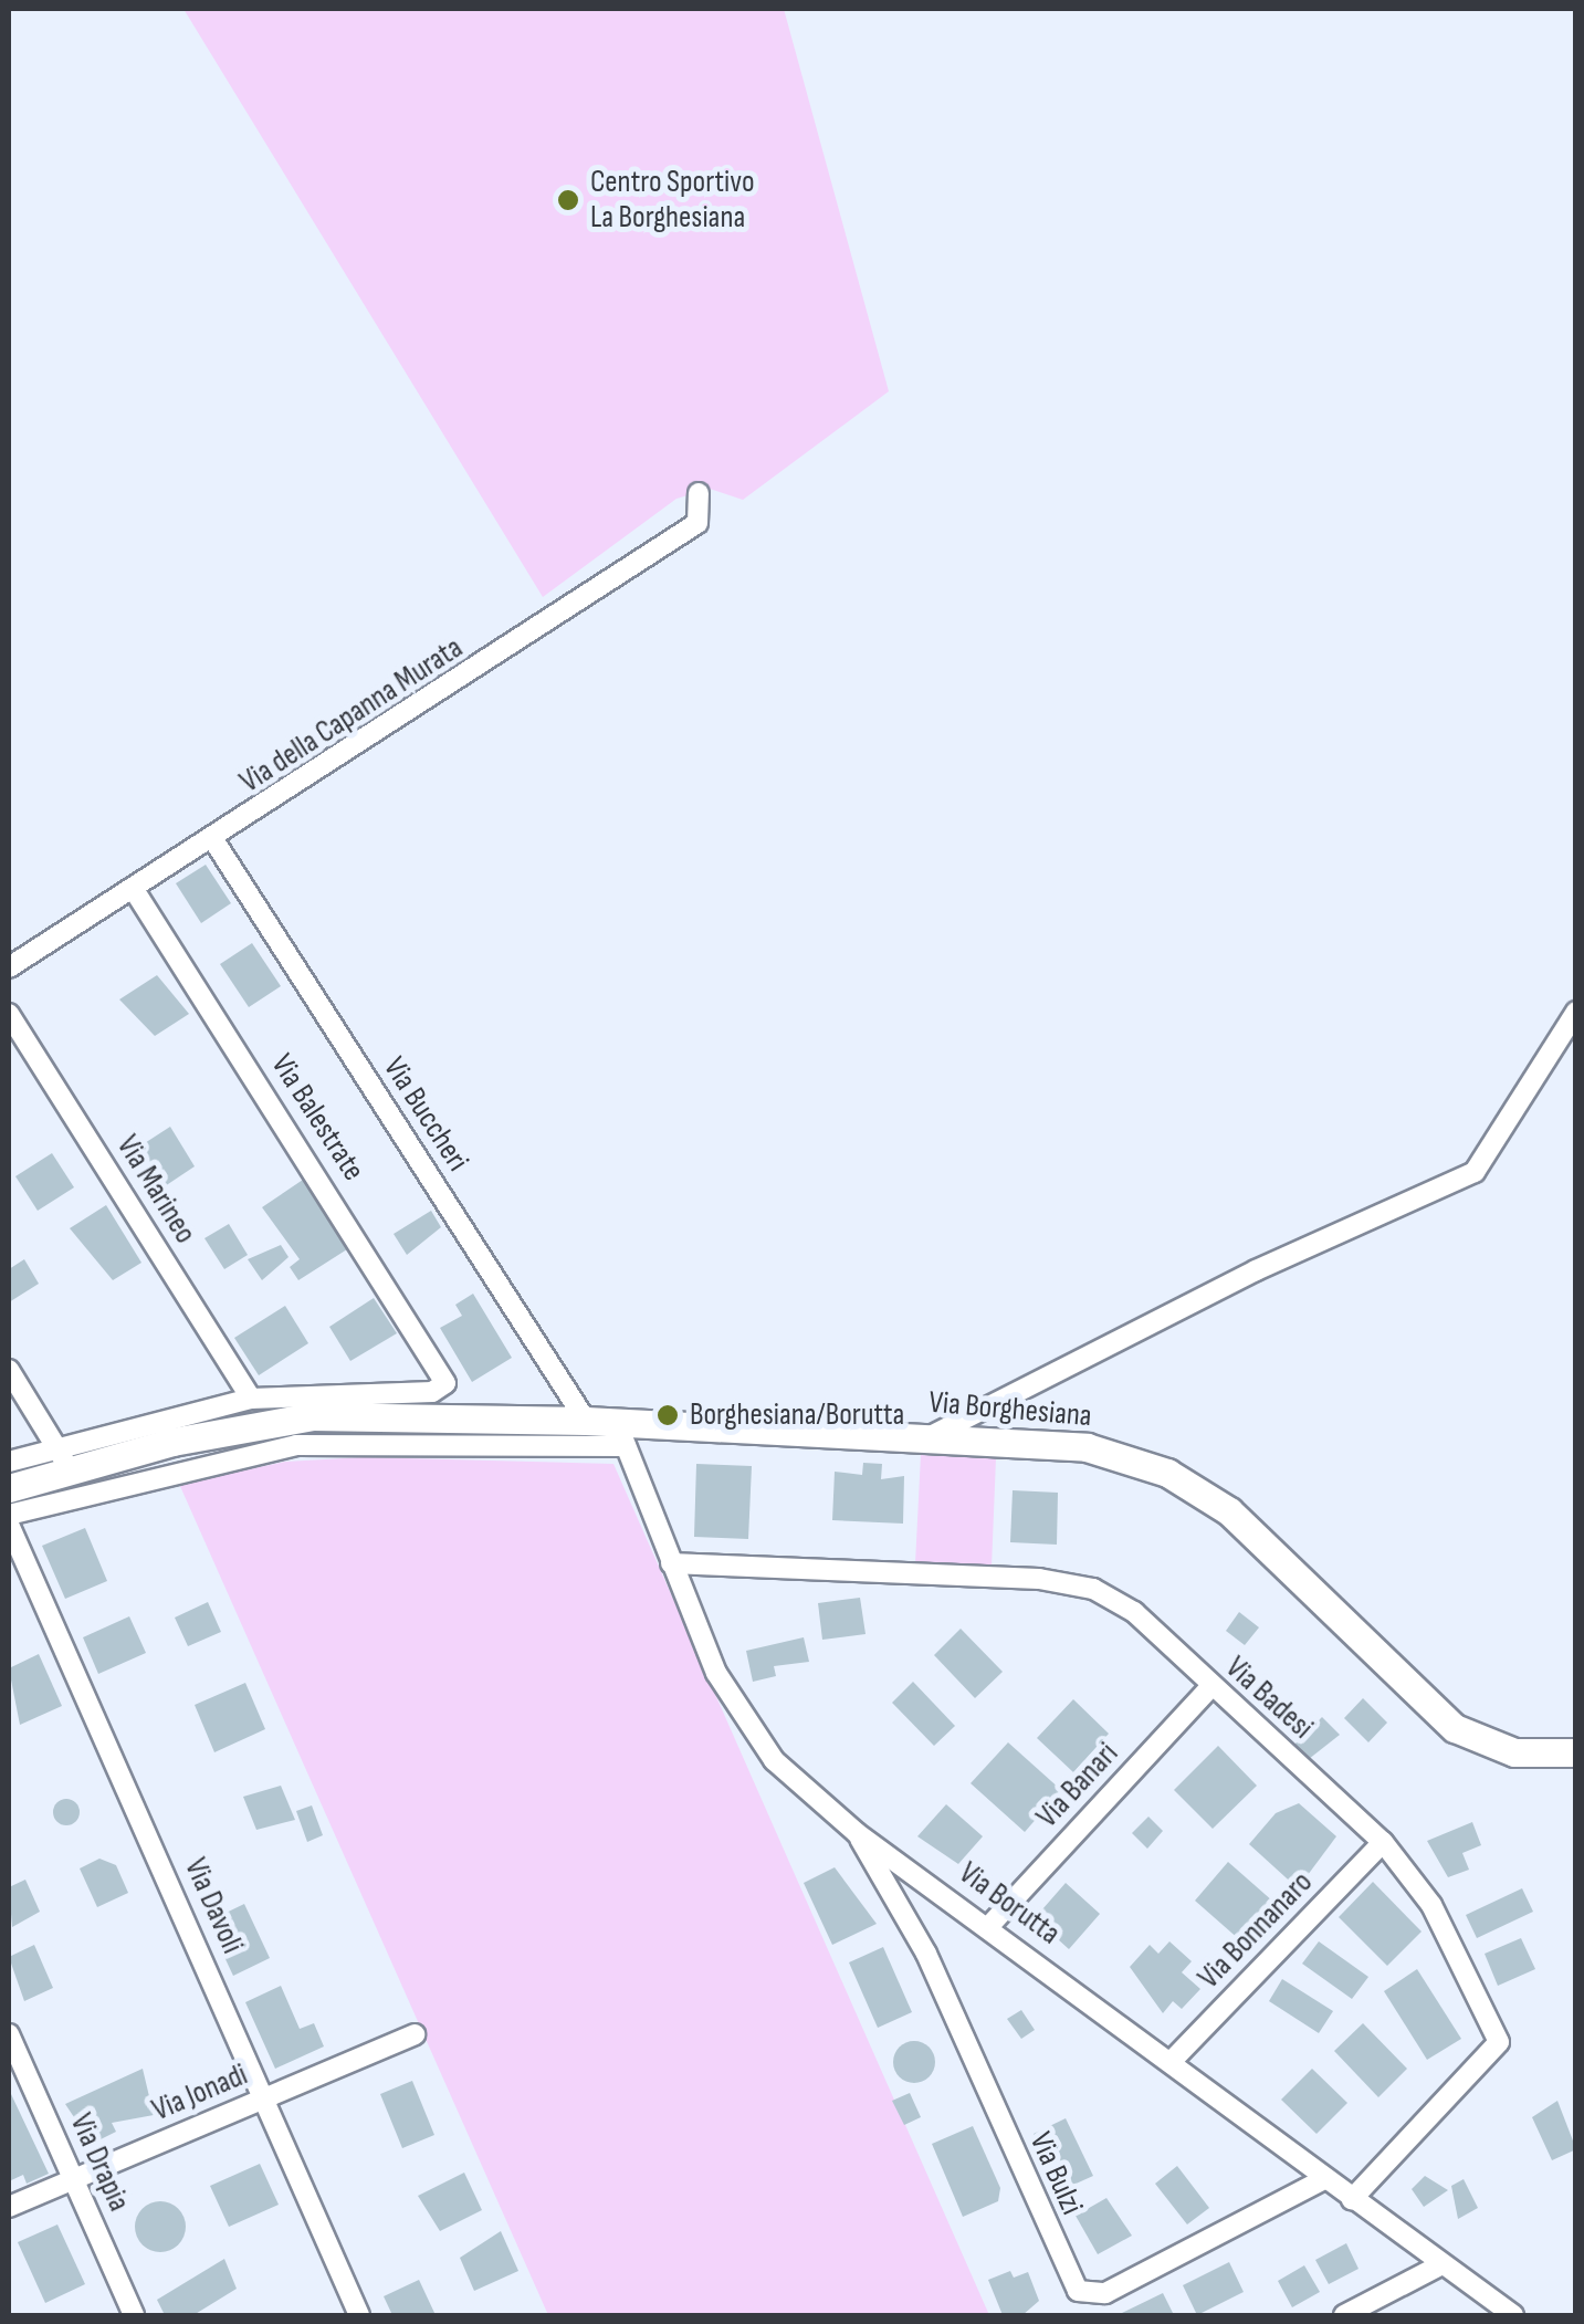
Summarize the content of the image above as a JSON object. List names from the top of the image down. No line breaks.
{"streets":{"street":["Via della Capanna Murata","Via Buccheri","Via Balestrate","Via Marineo","Via Borghesiana","Via Badesi","Via Banari","Via Borutta","Via Davoli","Via Bonnanaro","Via Jonadi","Via Drapia","Via Bulzi"]},"crossings":[["Via della Capanna Murata","Via Buccheri"],["Via della Capanna Murata","Via Balestrate"],["Via Buccheri","Via Borghesiana"],["Via Balestrate","Via Borghesiana"],["Via Marineo","Via Borghesiana"],["Via Borghesiana","Via Borutta"],["Via Badesi","Via Banari"],["Via Badesi","Via Borutta"],["Via Badesi","Via Bonnanaro"],["Via Banari","Via Borutta"],["Via Borutta","Via Bonnanaro"],["Via Borutta","Via Bulzi"],["Via Davoli","Via Jonadi"],["Via Jonadi","Via Drapia"]],"places":["Centro Sportivo La Borghesiana","Borghesiana/Borutta"]}
